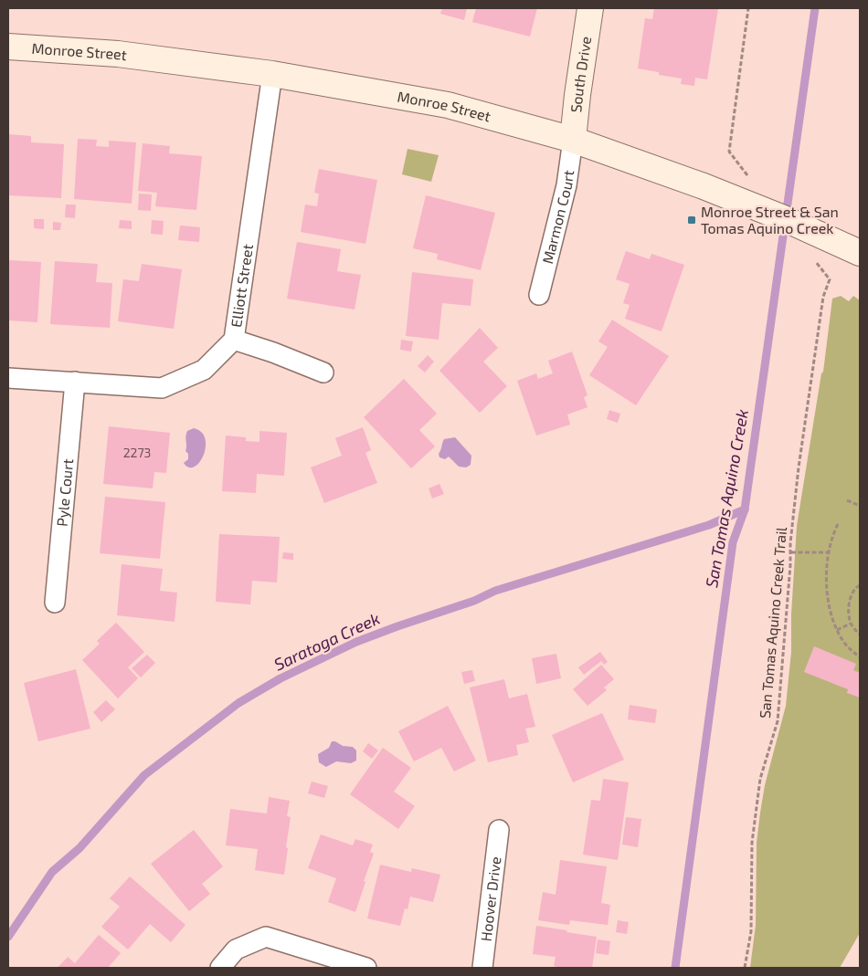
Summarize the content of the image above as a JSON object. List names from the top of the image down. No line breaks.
{"streets":{"main road":["Monroe Street","South Drive"],"street":["Marmon Court","Elliott Street","Pyle Court","Hoover Drive"],"path":["San Tomas Aquino Creek Trail"]},"crossings":[["Monroe Street","South Drive"],["Monroe Street","Marmon Court"],["Monroe Street","Elliott Street"],["South Drive","Marmon Court"],["Elliott Street","Pyle Court"]],"water":["San Tomas Aquino Creek","Saratoga Creek"],"places":{"transit":["Monroe Street & San Tomas Aquino Creek"]},"house_numbers":["2273"]}
